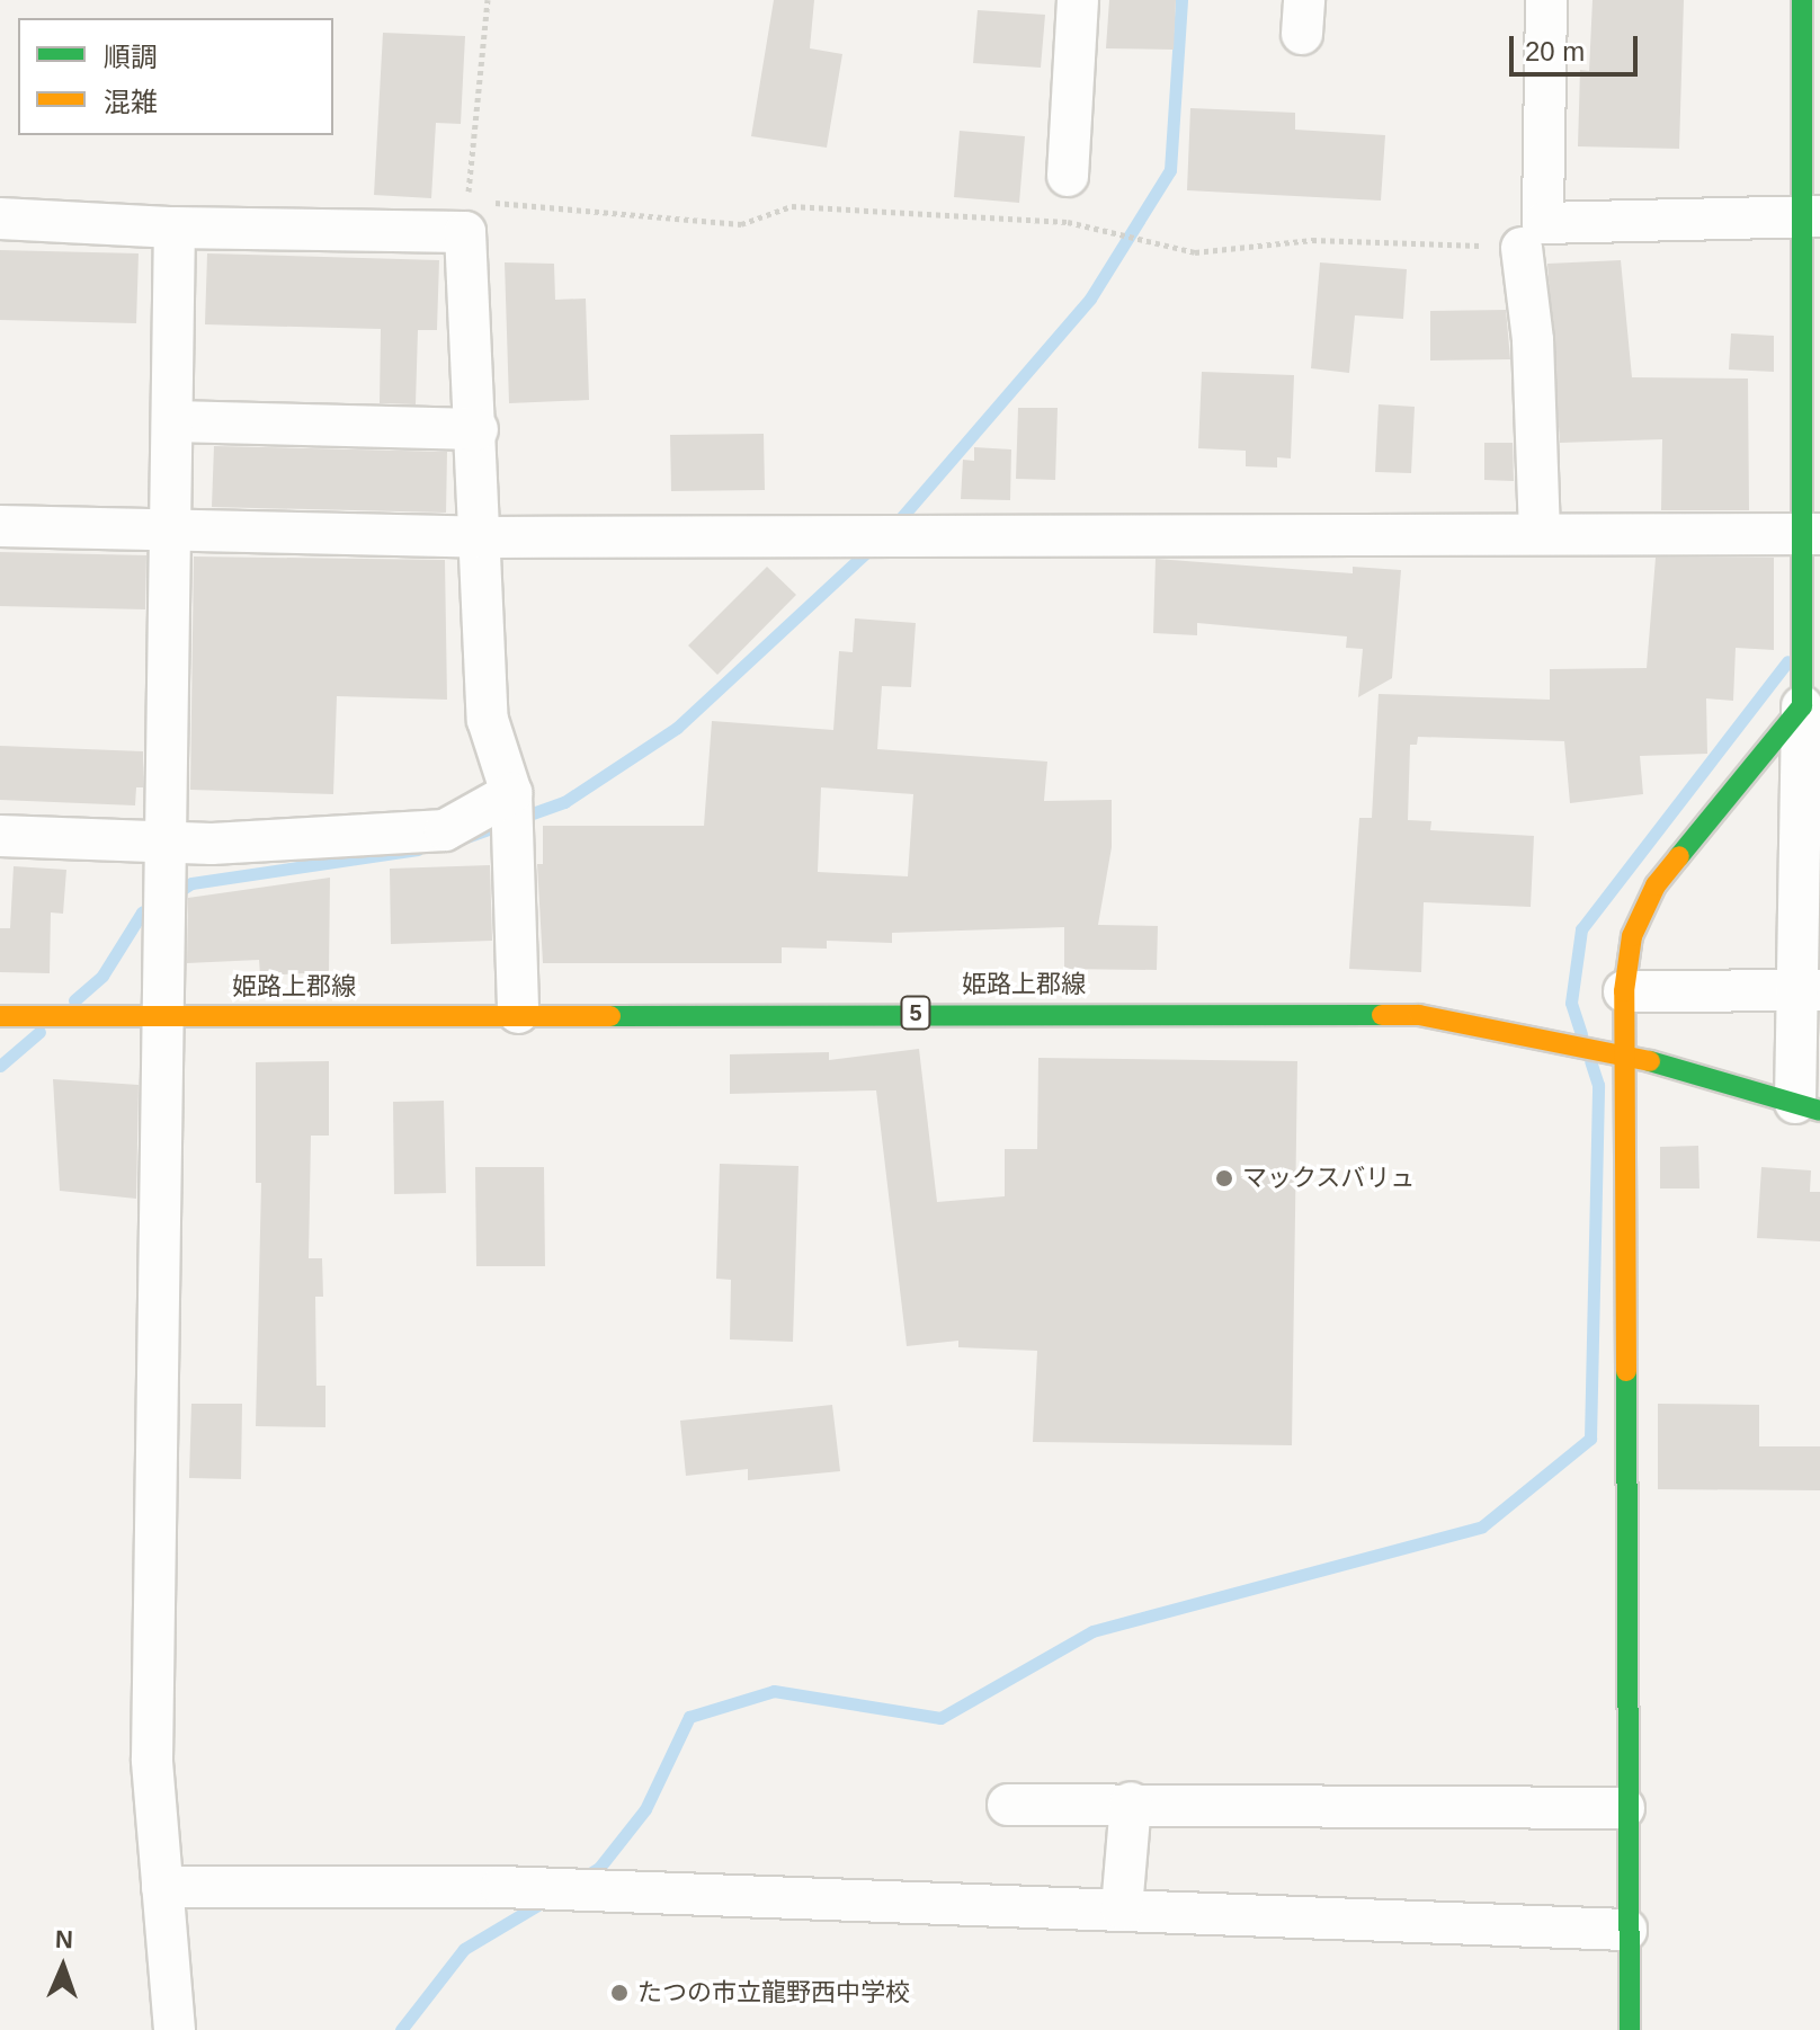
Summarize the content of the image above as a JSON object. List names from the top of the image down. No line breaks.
{"streets":{"street":["姫路上郡線","5"]},"places":["マックスバリュ","たつの市立龍野西中学校"],"legend":["順調","混雑"],"scale_bar":"20 m","north":"top"}
